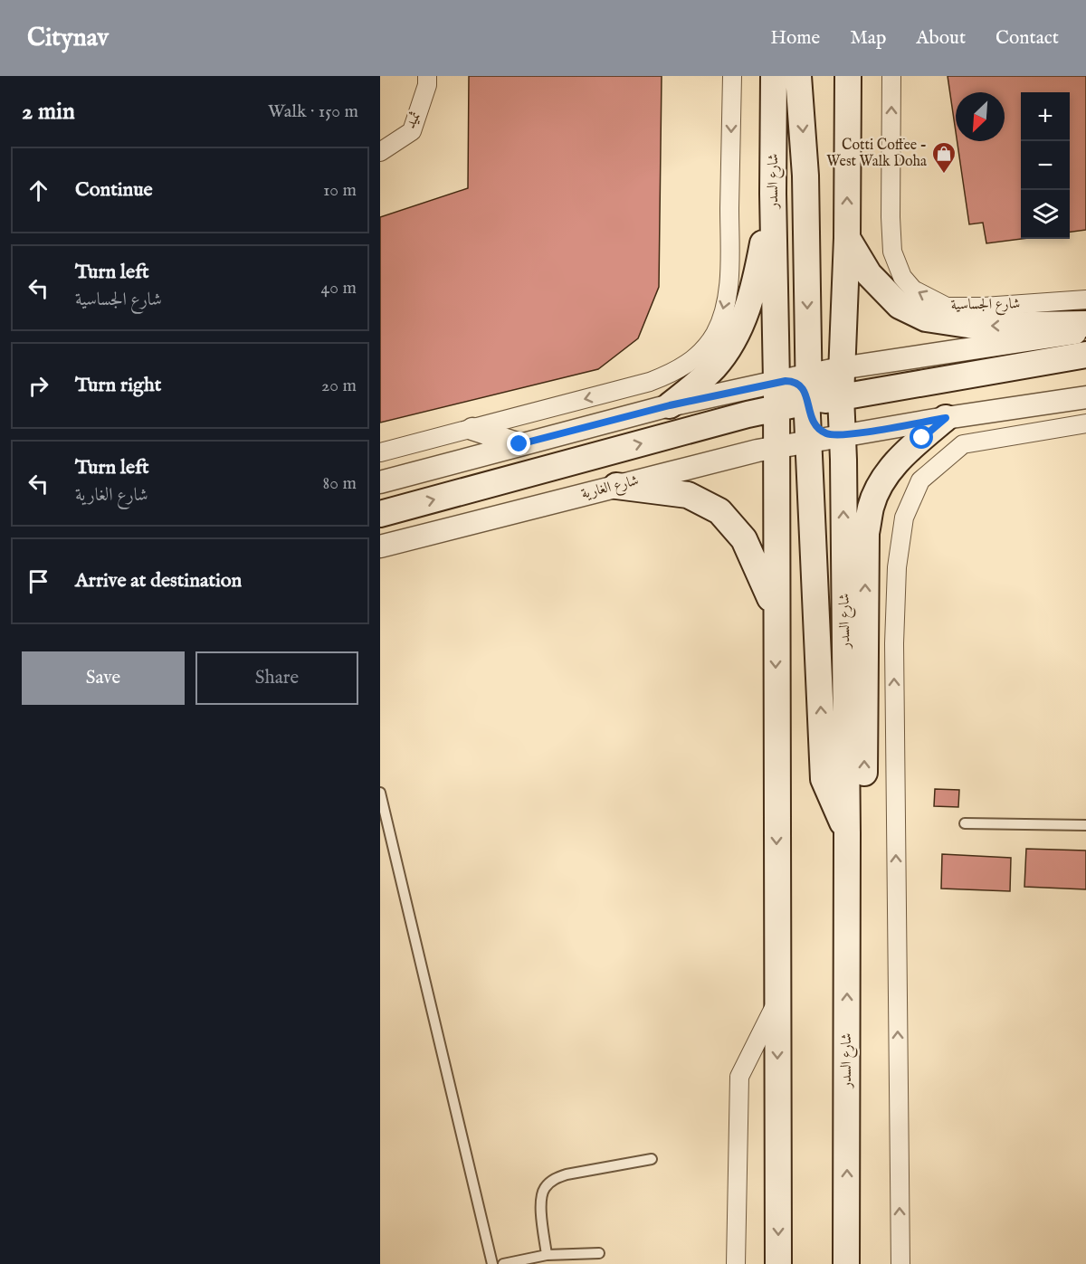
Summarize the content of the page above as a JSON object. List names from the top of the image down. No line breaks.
{"streets":{"main road":["شارع السدر"],"street":["ثميد","شارع الجساسية","شارع الغارية"]},"crossings":[["شارع السدر","شارع الغارية"]],"places":{"shop":["Cotti Coffee - West Walk Doha"]},"north":"bottom left","page":{"header":"Citynav","nav":["Home","Map","About","Contact"],"heading":["2 min","Walk · 150 m"],"map_buttons":["+","−"],"list":[["Continue","10 m"],["Turn left","شارع الجساسية","40 m"],["Turn right","20 m"],["Turn left","شارع الغارية","80 m"],"Arrive at destination"],"buttons":["Save","Share"]}}
